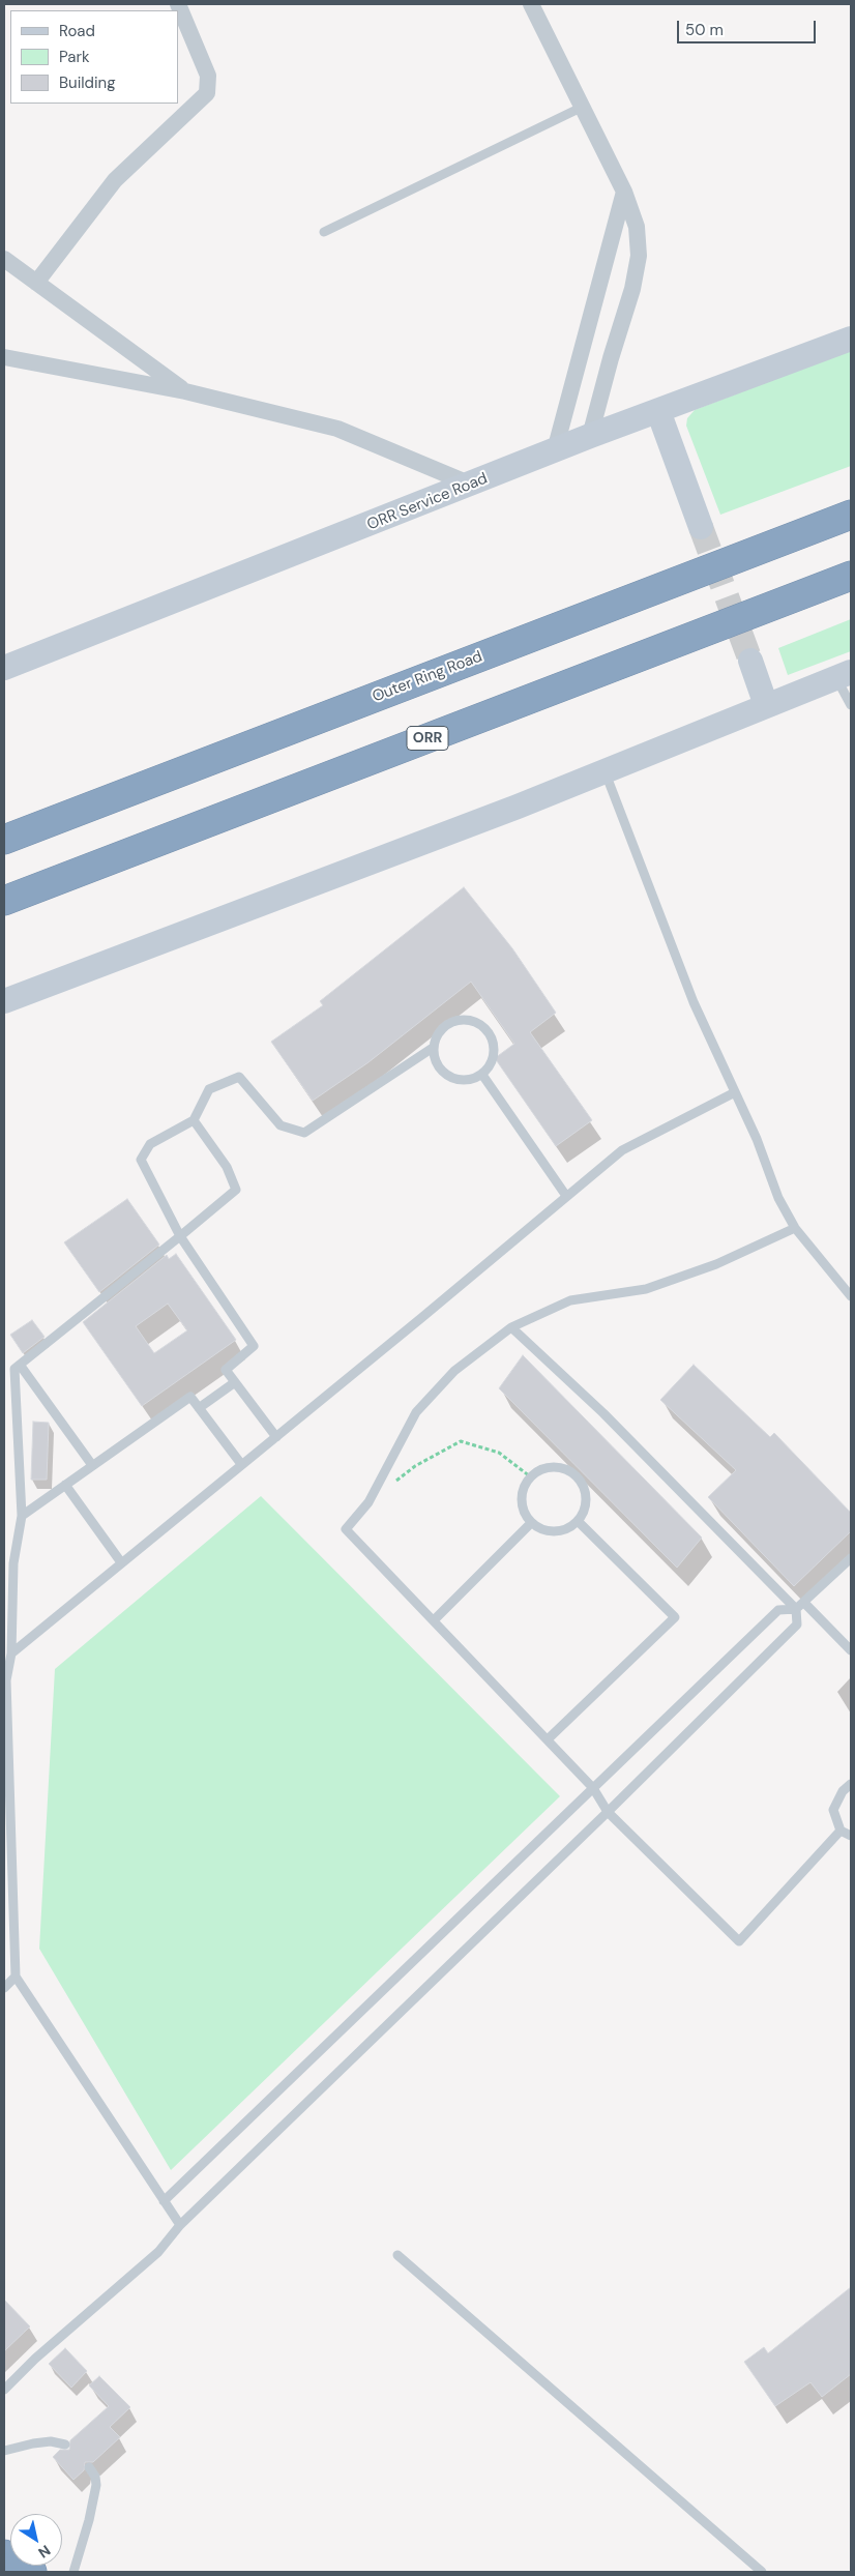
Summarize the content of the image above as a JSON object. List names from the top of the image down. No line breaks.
{"streets":{"highway":["Outer Ring Road","ORR"],"main road":["ORR Service Road"]},"legend":["Road","Park","Building"],"scale_bar":"50 m","north":"bottom right"}
